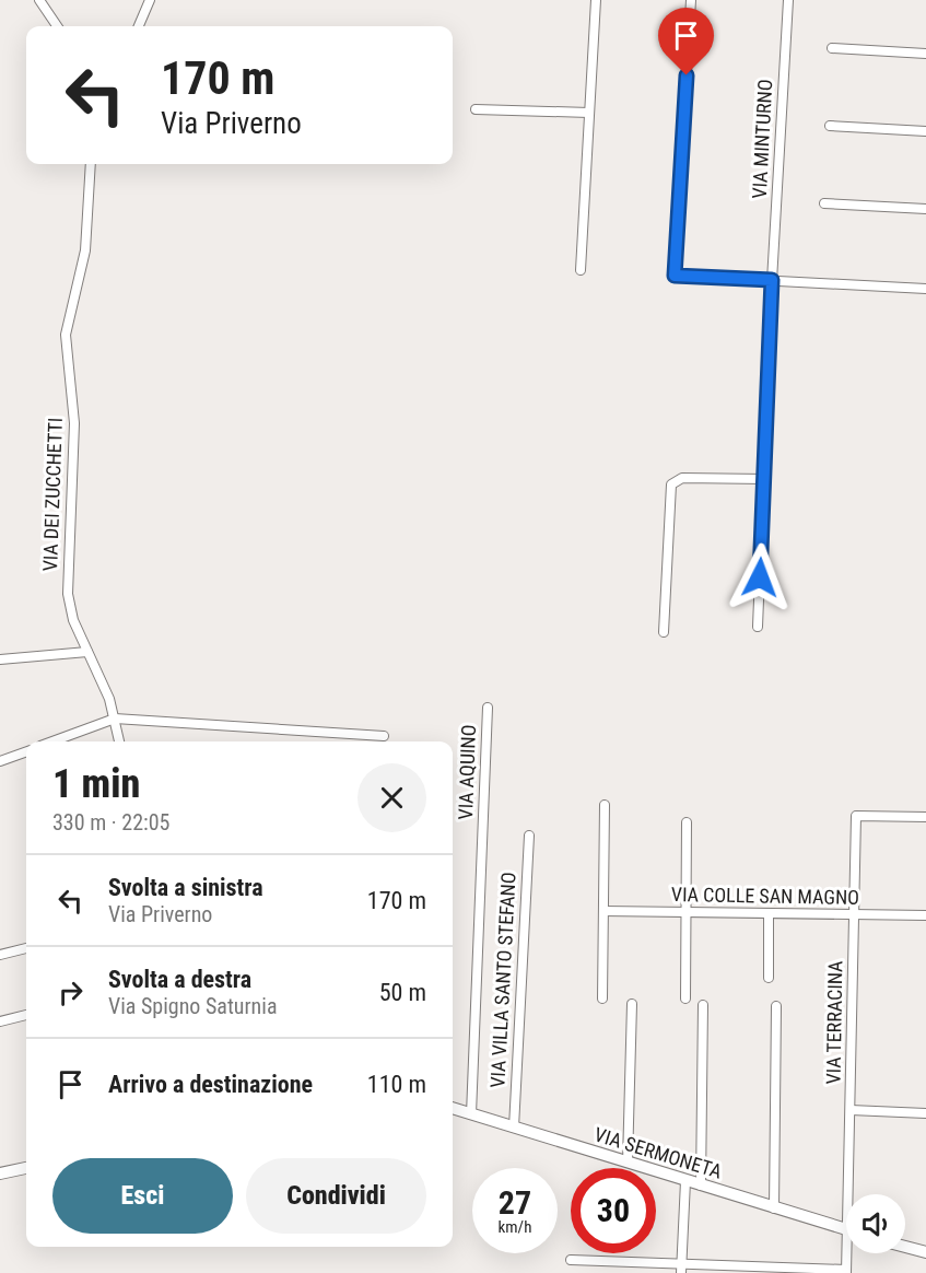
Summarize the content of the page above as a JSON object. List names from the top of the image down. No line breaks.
{"streets":{"street":["VIA MINTURNO","VIA DEI ZUCCHETTI","VIA AQUINO","VIA COLLE SAN MAGNO","VIA VILLA SANTO STEFANO","VIA TERRACINA","VIA SERMONETA"]},"crossings":[["VIA AQUINO","VIA SERMONETA"],["VIA COLLE SAN MAGNO","VIA TERRACINA"],["VIA VILLA SANTO STEFANO","VIA SERMONETA"]],"page":{"turn":["170 m","Via Priverno"],"heading":["1 min","330 m · 22:05"],"list":[{"name":"Svolta a sinistra","note":"Via Priverno","value":"170 m"},{"name":"Svolta a destra","note":"Via Spigno Saturnia","value":"50 m"},{"name":"Arrivo a destinazione","value":"110 m"}],"buttons":["Esci","Condividi"],"speed":"27 km/h","limit":"30"}}
